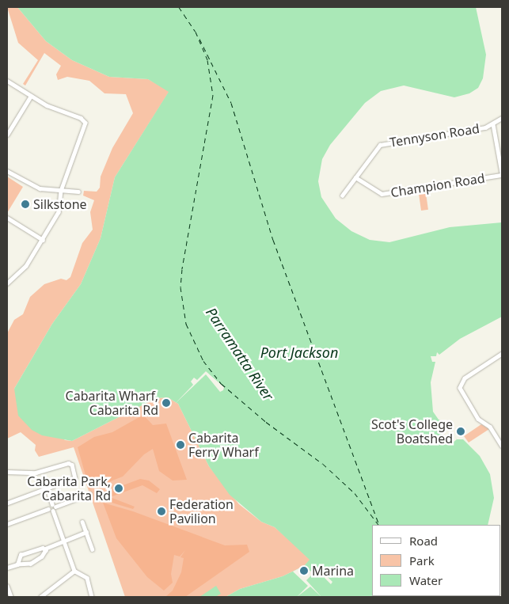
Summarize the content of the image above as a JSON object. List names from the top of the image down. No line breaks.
{"streets":{"street":["Tennyson Road","Champion Road"]},"crossings":[["Tennyson Road","Champion Road"]],"water":["Port Jackson","Parramatta River"],"places":["Silkstone","Cabarita Wharf, Cabarita Rd","Scot's College Boatshed","Cabarita Ferry Wharf","Cabarita Park, Cabarita Rd","Federation Pavilion","Marina"],"legend":["Road","Park","Water"]}
